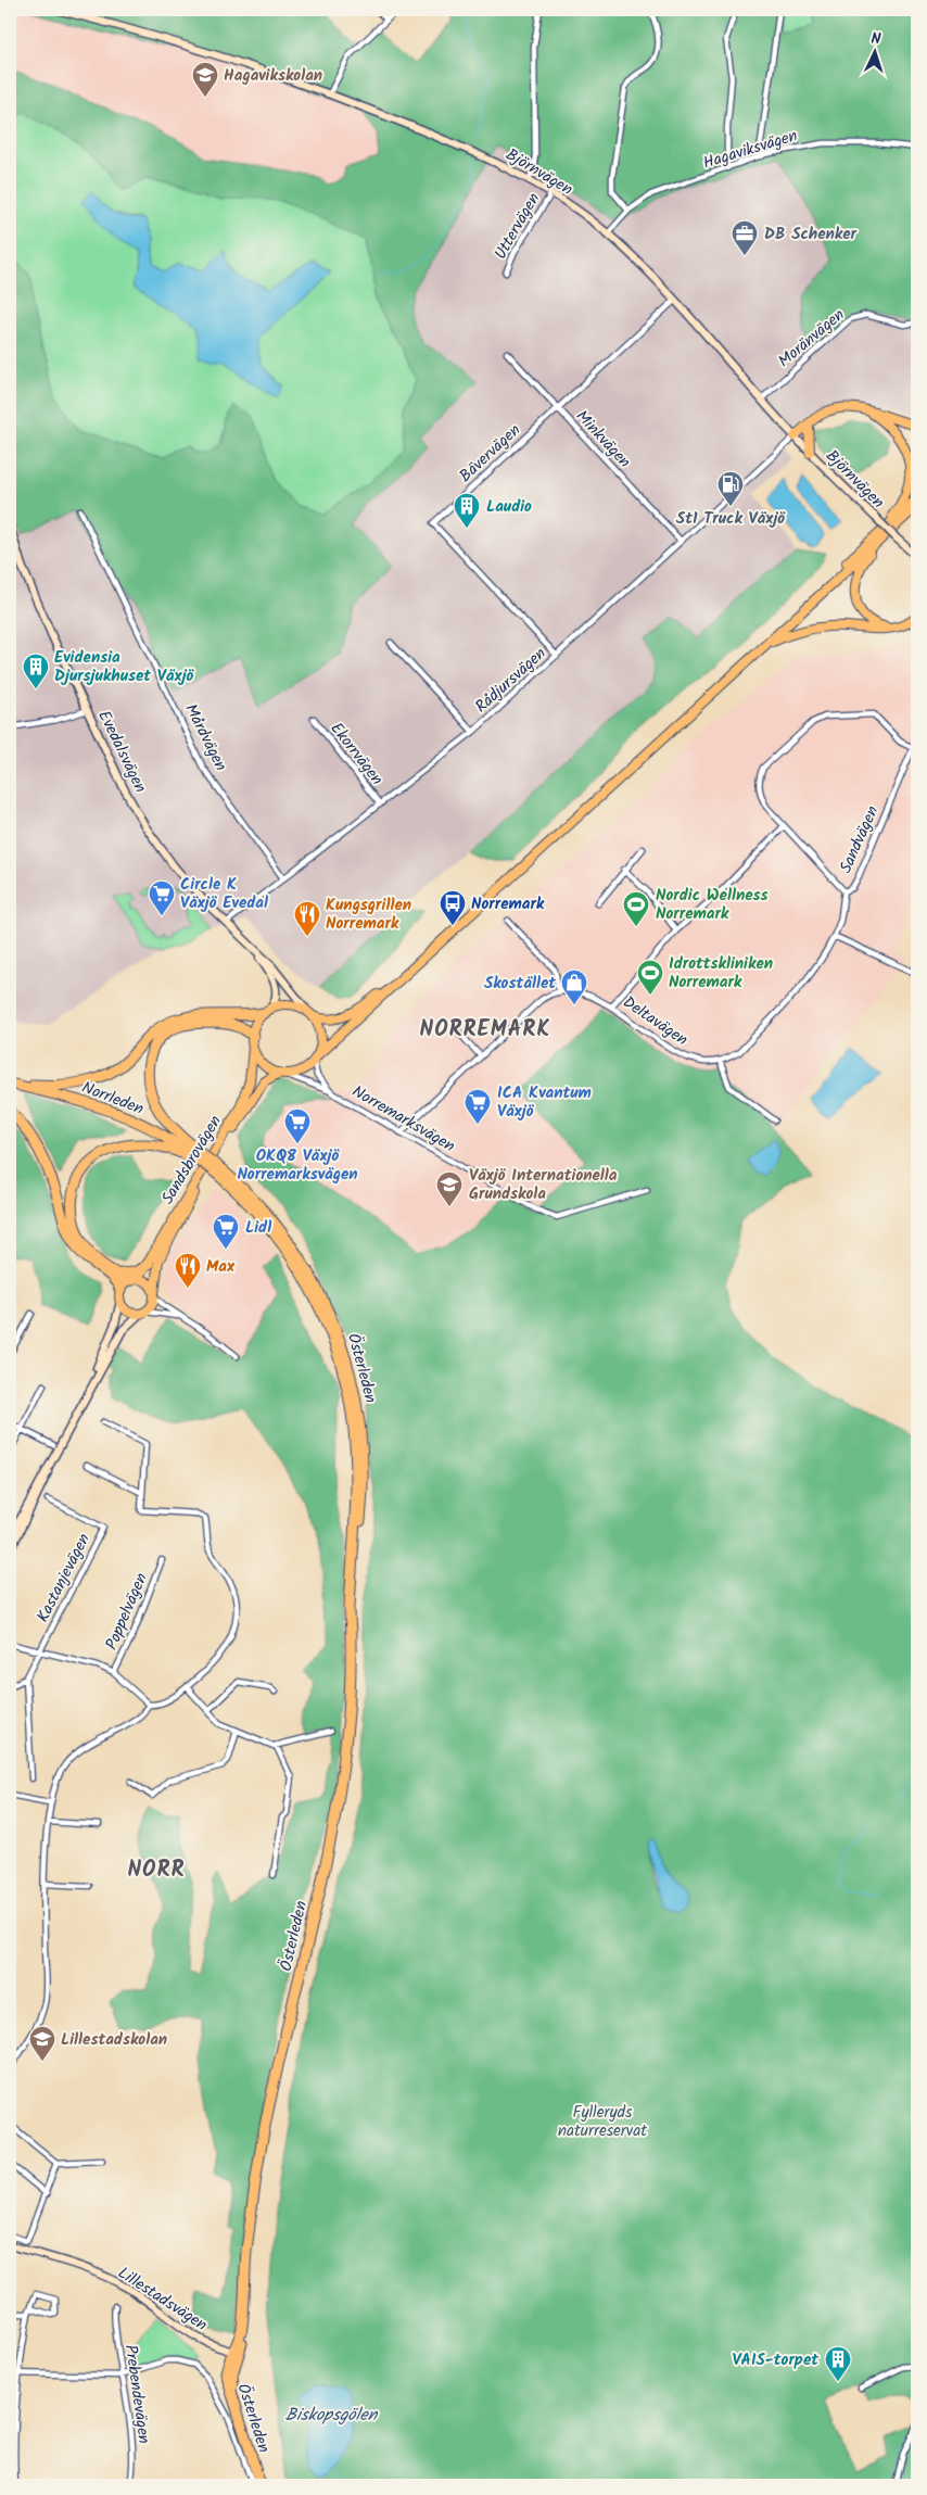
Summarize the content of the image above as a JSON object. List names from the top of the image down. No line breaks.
{"streets":{"highway":["Norrleden","Österleden"],"main road":["Sandsbrovägen"],"street":["Hagaviksvägen","Björnvägen","Uttervägen","Moränvägen","Minkvägen","Bävervägen","Rådjursvägen","Mårdvägen","Evedalsvägen","Ekorrvägen","Sandvägen","Deltavägen","Norremarksvägen","Kastanjevägen","Poppelvägen","Lillestadsvägen","Prebendevägen"]},"crossings":[["Hagaviksvägen","Björnvägen"],["Björnvägen","Uttervägen"],["Björnvägen","Moränvägen"],["Björnvägen","Bävervägen"],["Björnvägen","Rådjursvägen"],["Minkvägen","Bävervägen"],["Minkvägen","Rådjursvägen"],["Bävervägen","Rådjursvägen"],["Rådjursvägen","Mårdvägen"],["Rådjursvägen","Evedalsvägen"],["Rådjursvägen","Ekorrvägen"],["Evedalsvägen","Norremarksvägen"],["Evedalsvägen","Sandsbrovägen"],["Sandvägen","Deltavägen"],["Norrleden","Österleden"],["Norremarksvägen","Sandsbrovägen"],["Österleden","Lillestadsvägen"]],"districts":["NORREMARK","NORR"],"water":["Biskopsgölen"],"parks":["Fylleryds naturreservat"],"places":{"school or university":["Hagavikskolan","Växjö Internationella Grundskola","Lillestadskolan"],"office":["DB Schenker"],"fuel station":["St1 Truck Växjö"],"building":["Laudio","Evidensia Djursjukhuset Växjö","VAIS-torpet"],"supermarket":["Circle K Växjö Evedal","ICA Kvantum Växjö","OKQ8 Växjö Norremarksvägen","Lidl"],"bus stop":["Norremark"],"sports":["Nordic Wellness Norremark","Idrottskliniken Norremark"],"restaurant":["Kungsgrillen Norremark","Max"],"shop":["Skostället"]},"north":"top"}
